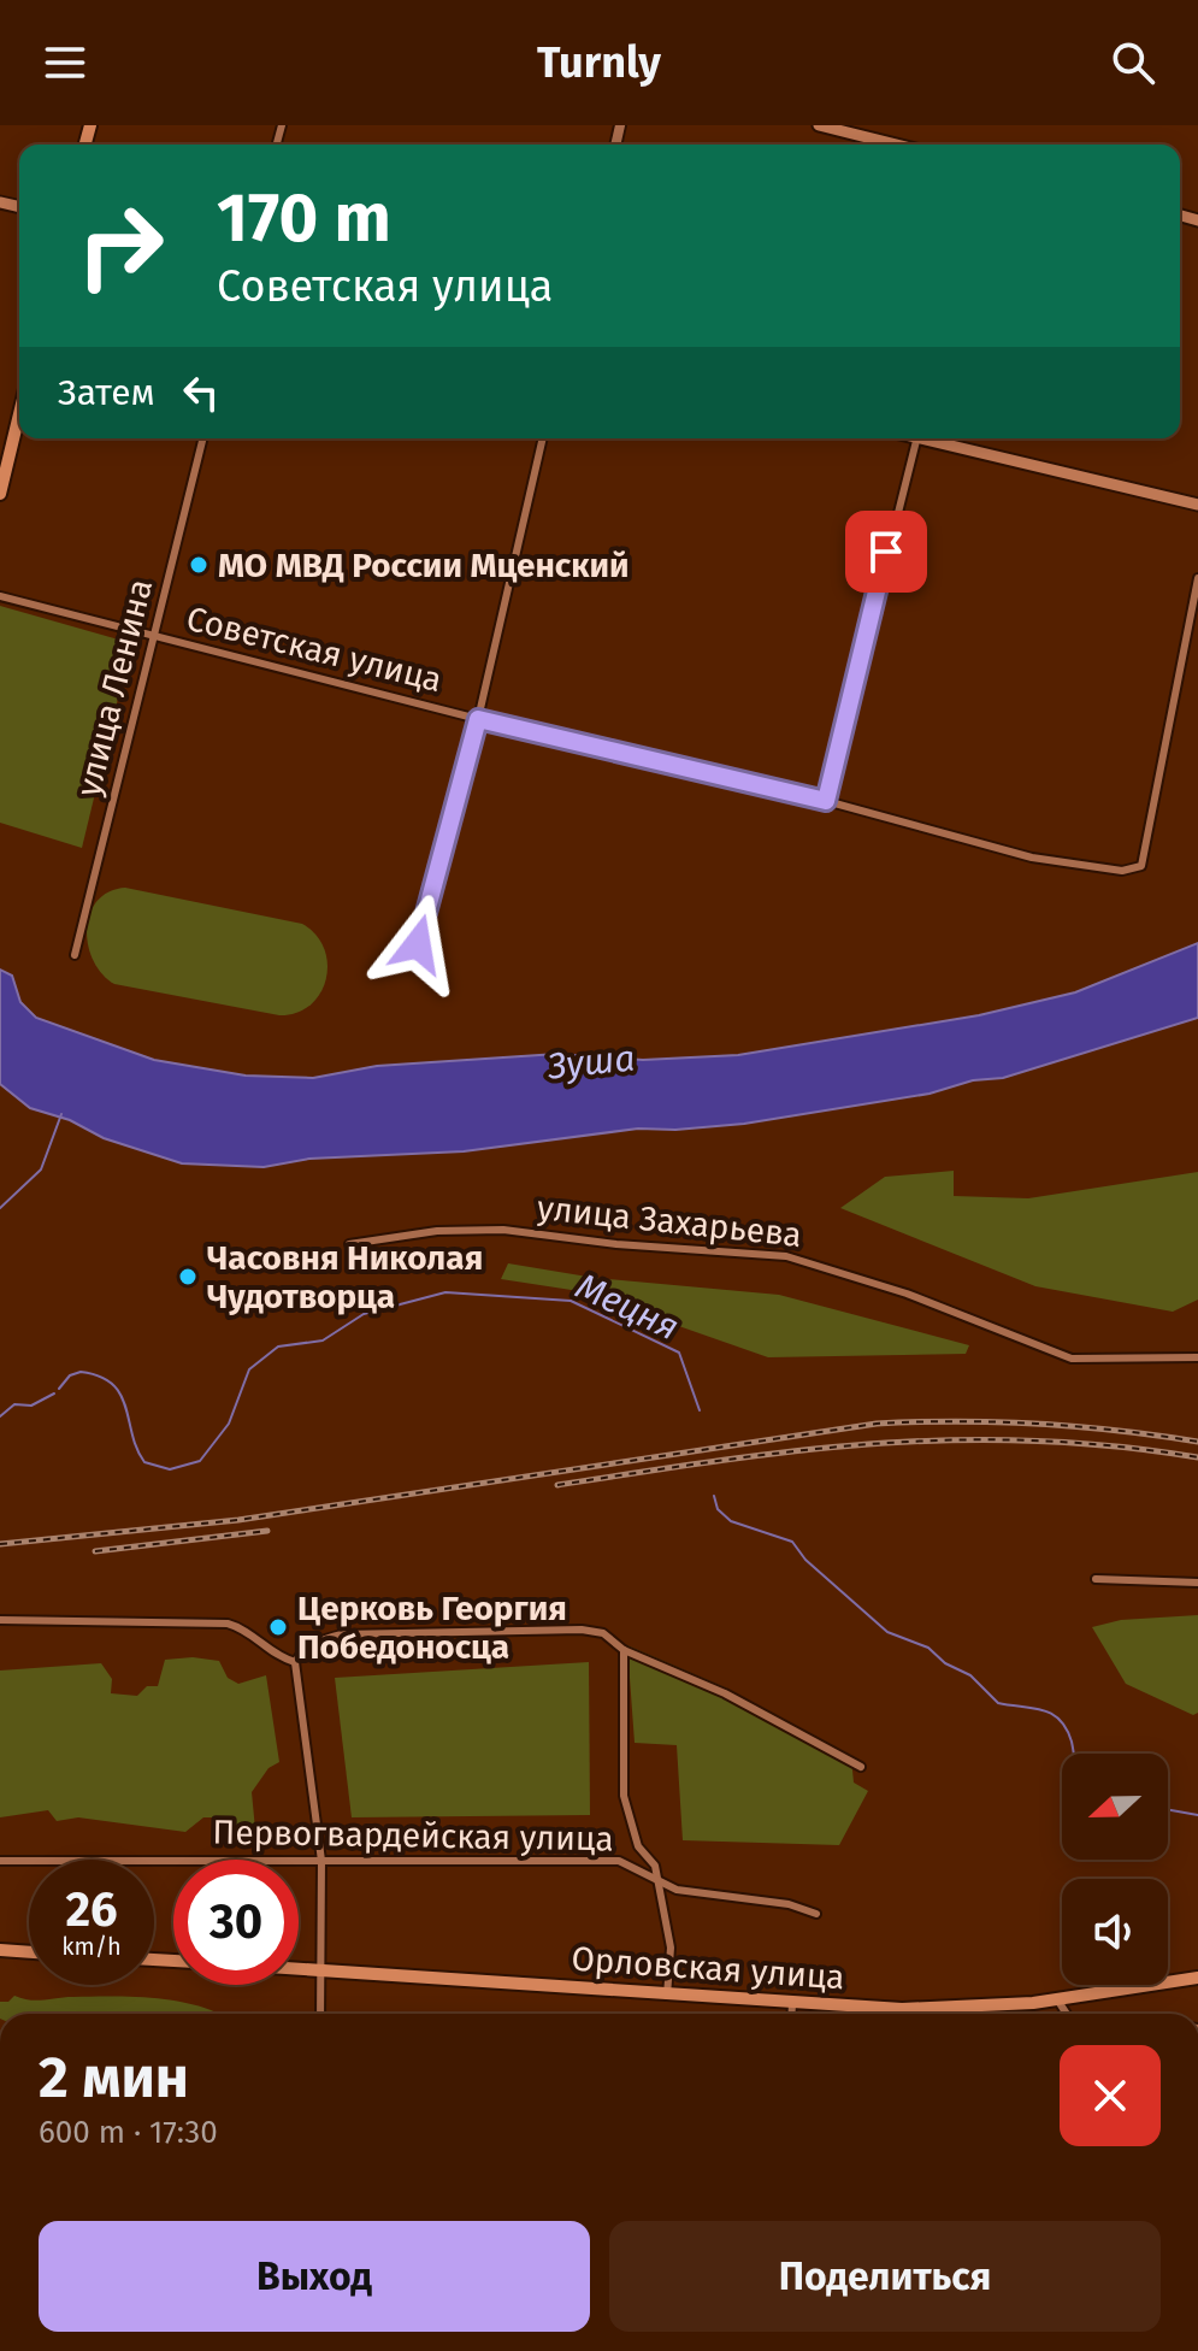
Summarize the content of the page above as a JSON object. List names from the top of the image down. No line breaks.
{"streets":{"main road":["Орловская улица"],"street":["Советская улица","улица Ленина","улица Захарьева","Первогвардейская улица"]},"crossings":[["Советская улица","улица Ленина"]],"water":["Зуша","Мецня"],"places":["МО МВД России Мценский","Часовня Николая Чудотворца","Церковь Георгия Победоносца"],"north":"left","page":{"header":"Turnly","turn":["170 m","Советская улица"],"then":"Затем","speed":"26 km/h","limit":"30","heading":["2 мин","600 m · 17:30"],"buttons":["Выход","Поделиться"]}}
